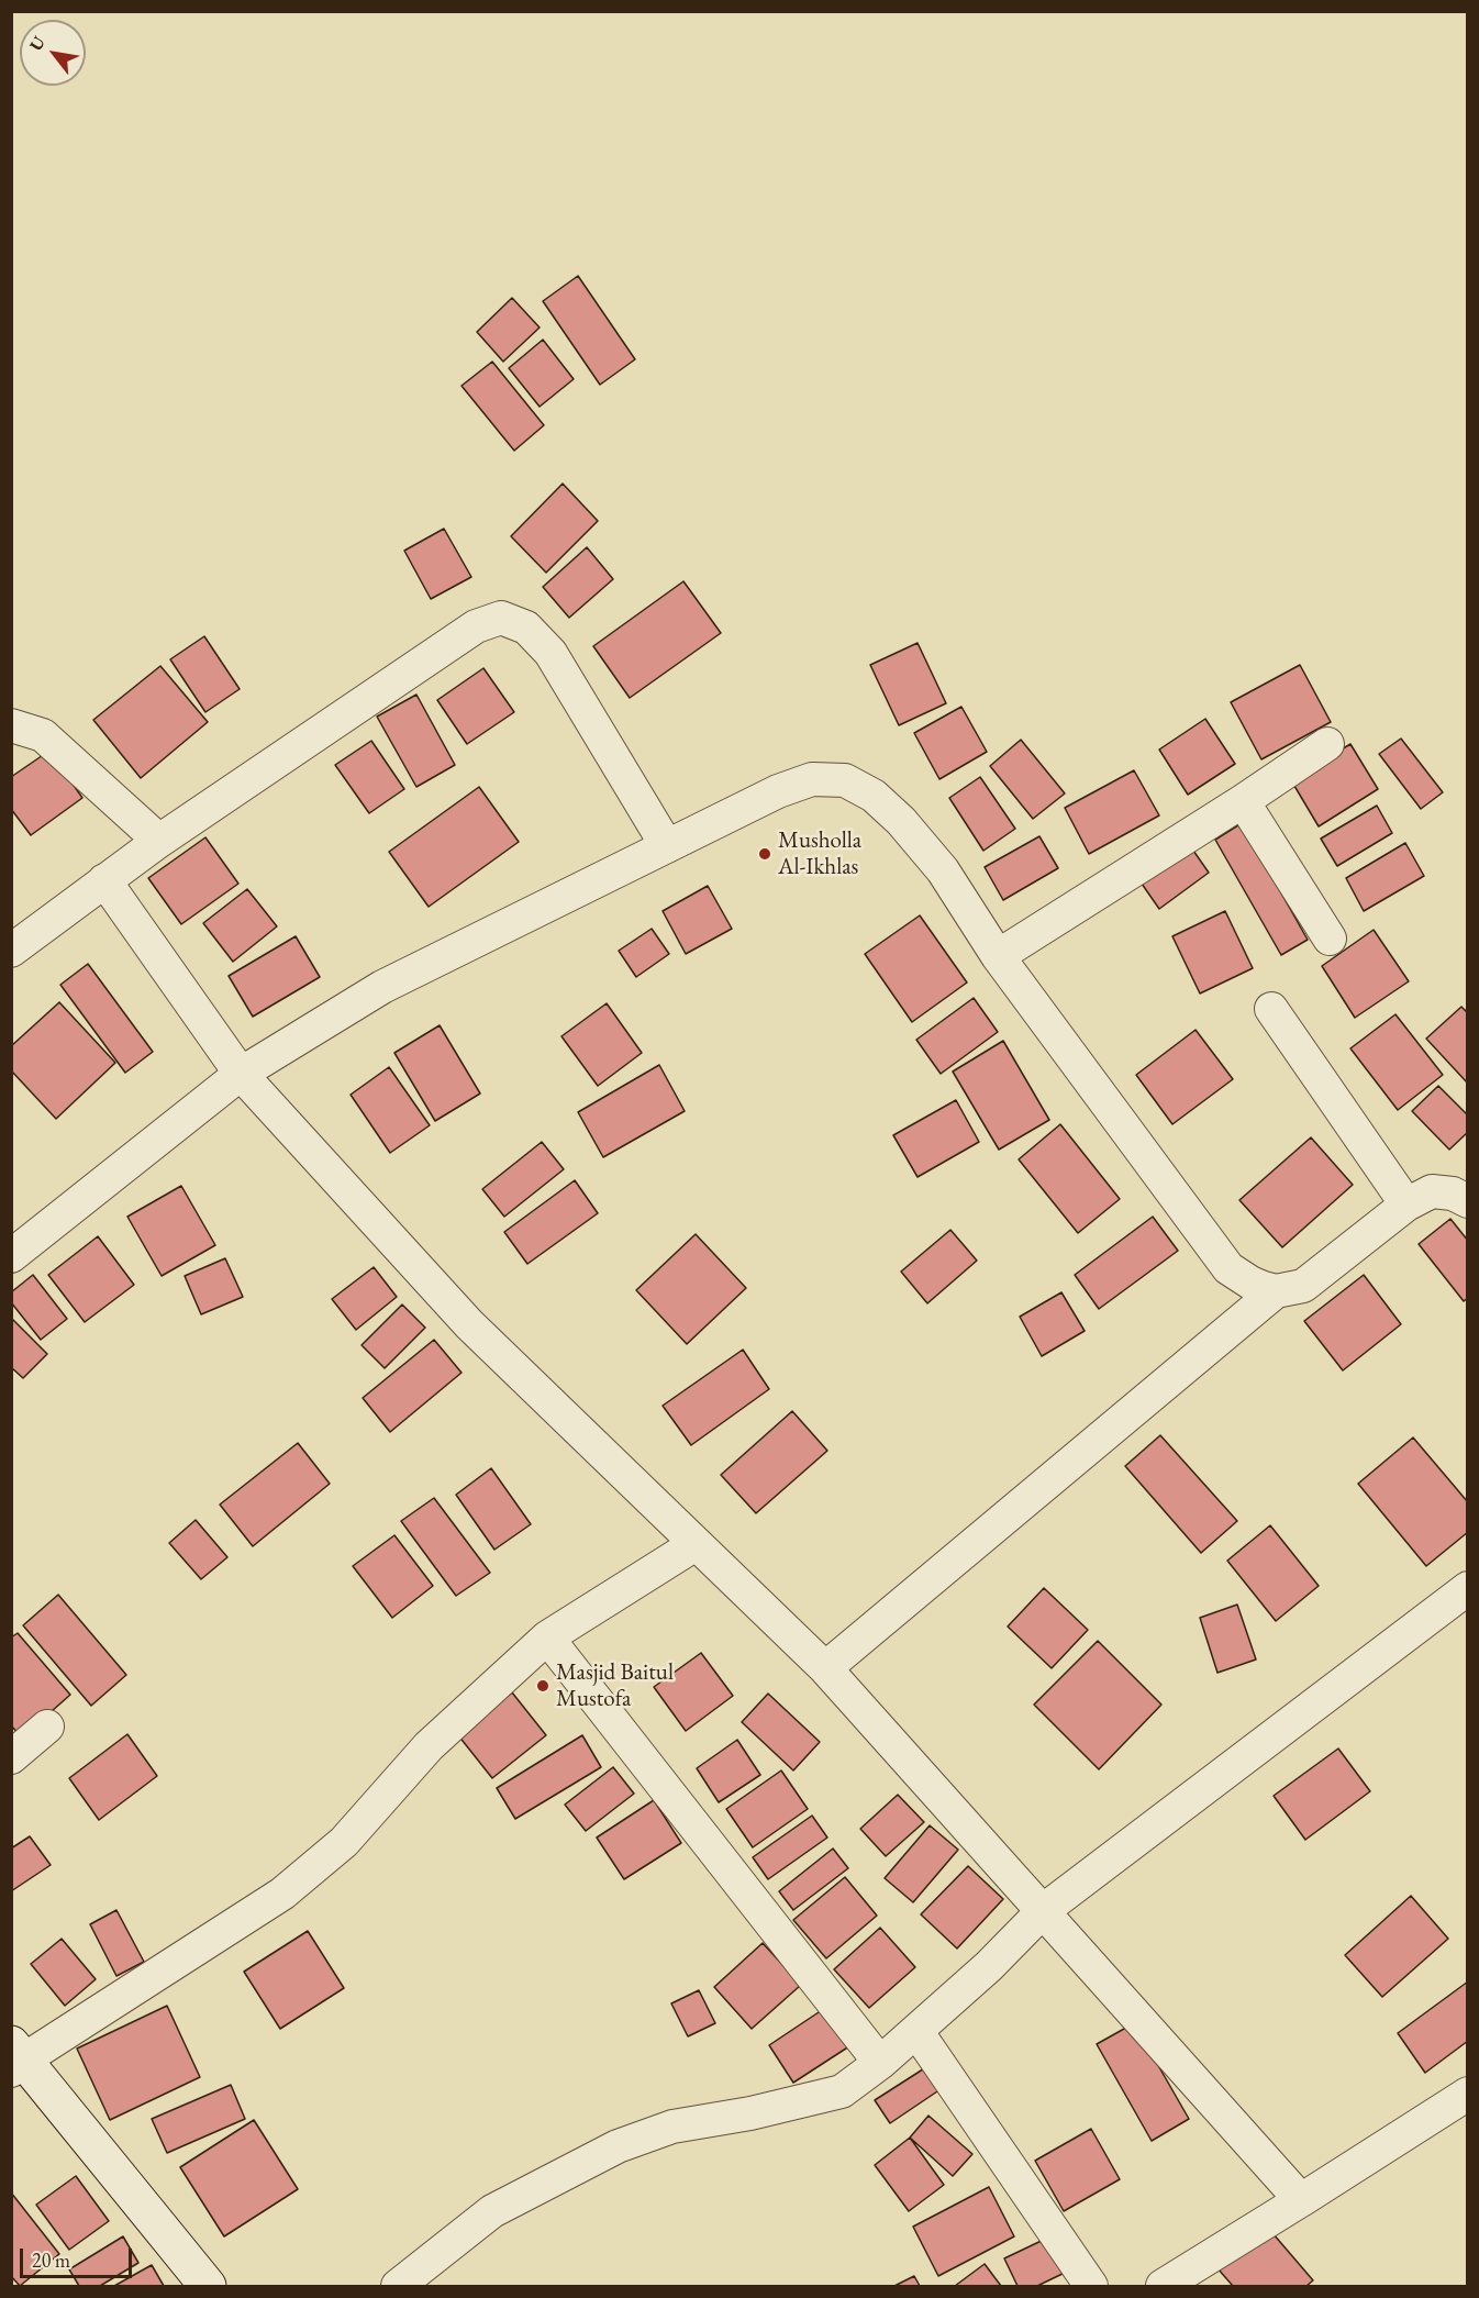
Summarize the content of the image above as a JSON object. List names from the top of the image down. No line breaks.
{"places":["Musholla Al-Ikhlas","Masjid Baitul Mustofa"],"scale_bar":"20 m","north":"top left"}
